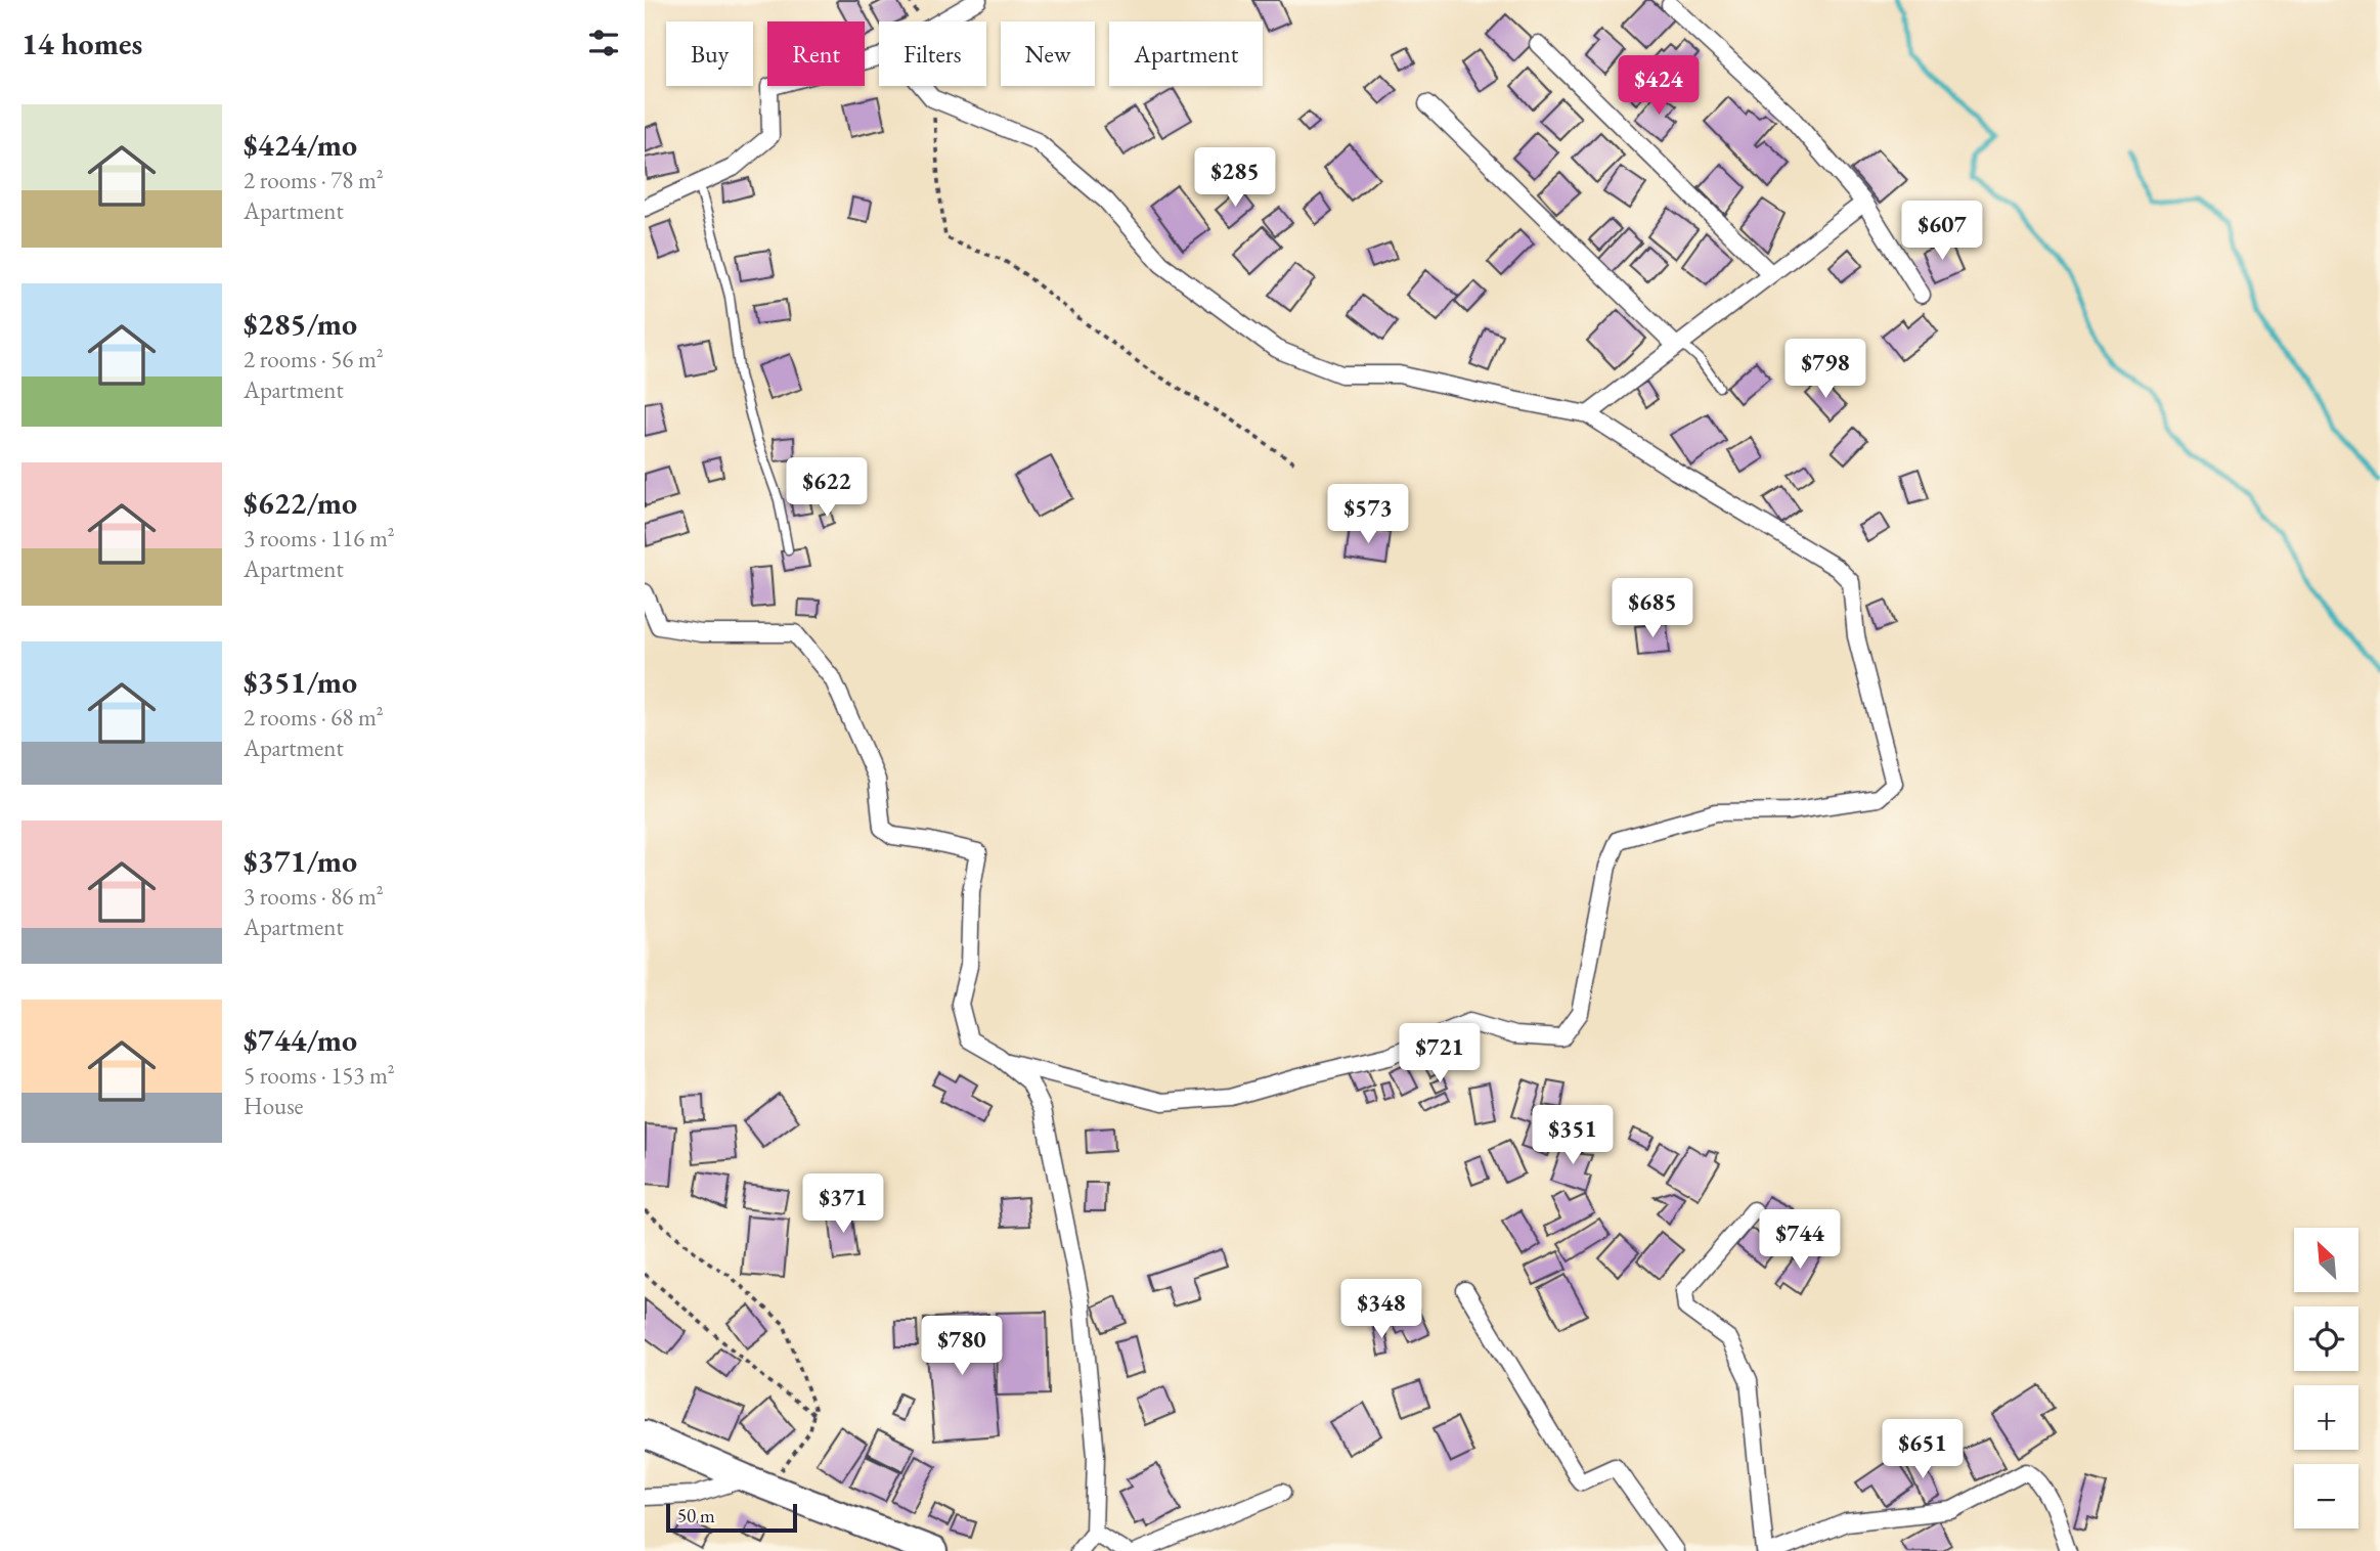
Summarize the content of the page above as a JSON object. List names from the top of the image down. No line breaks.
{"scale_bar":"50 m","north":"top left","page":{"heading":"14 homes","chip":["Buy","Rent","Filters","New","Apartment"],"price":["$424","$285","$607","$798","$622","$573","$685","$721","$351","$371","$744","$348","$780","$651"],"list":[{"name":"$424/mo","note":"2 rooms · 78 m² · Apartment"},{"name":"$285/mo","note":"2 rooms · 56 m² · Apartment"},{"name":"$622/mo","note":"3 rooms · 116 m² · Apartment"},{"name":"$351/mo","note":"2 rooms · 68 m² · Apartment"},{"name":"$371/mo","note":"3 rooms · 86 m² · Apartment"},{"name":"$744/mo","note":"5 rooms · 153 m² · House"}],"map_buttons":["+","−"],"scale":"50 m"}}
